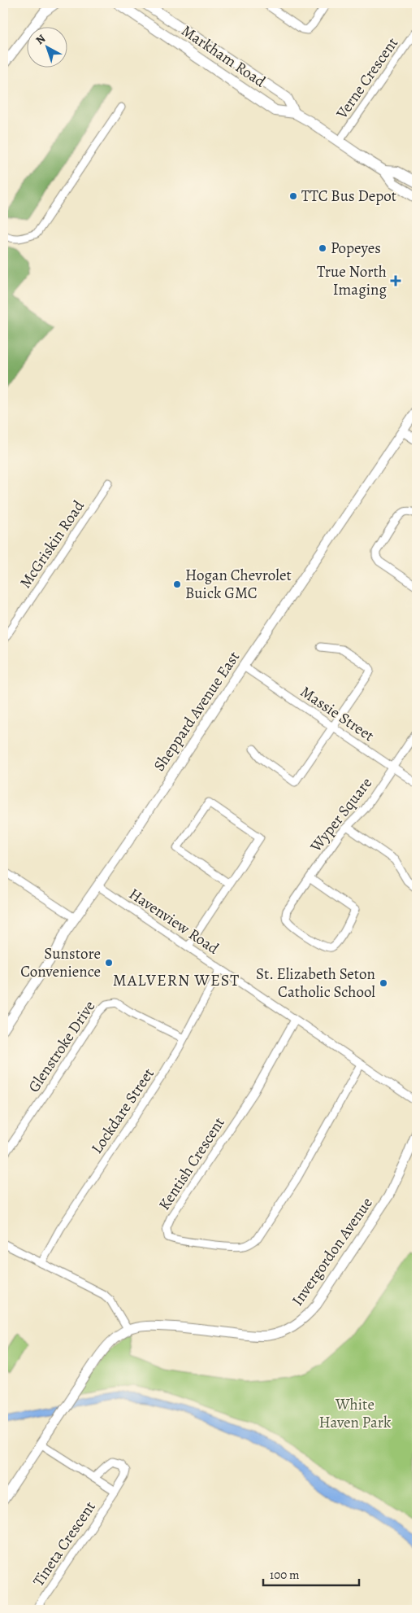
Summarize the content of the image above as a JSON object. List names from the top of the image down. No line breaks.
{"streets":{"main road":["Markham Road","Sheppard Avenue East","Invergordon Avenue"],"street":["Verne Crescent","McGriskin Road","Massie Street","Wyper Square","Havenview Road","Glenstroke Drive","Lockdare Street","Kentish Crescent","Tineta Crescent"]},"crossings":[["Markham Road","Verne Crescent"],["Sheppard Avenue East","Massie Street"],["Sheppard Avenue East","Havenview Road"],["Massie Street","Wyper Square"],["Havenview Road","Lockdare Street"],["Havenview Road","Kentish Crescent"],["Glenstroke Drive","Lockdare Street"],["Invergordon Avenue","Tineta Crescent"]],"districts":["MALVERN WEST"],"parks":["White Haven Park"],"places":{"other":["TTC Bus Depot","Popeyes","Hogan Chevrolet Buick GMC","Sunstore Convenience","St. Elizabeth Seton Catholic School"],"health":["True North Imaging"]},"scale_bar":"100 m","north":"top left"}
